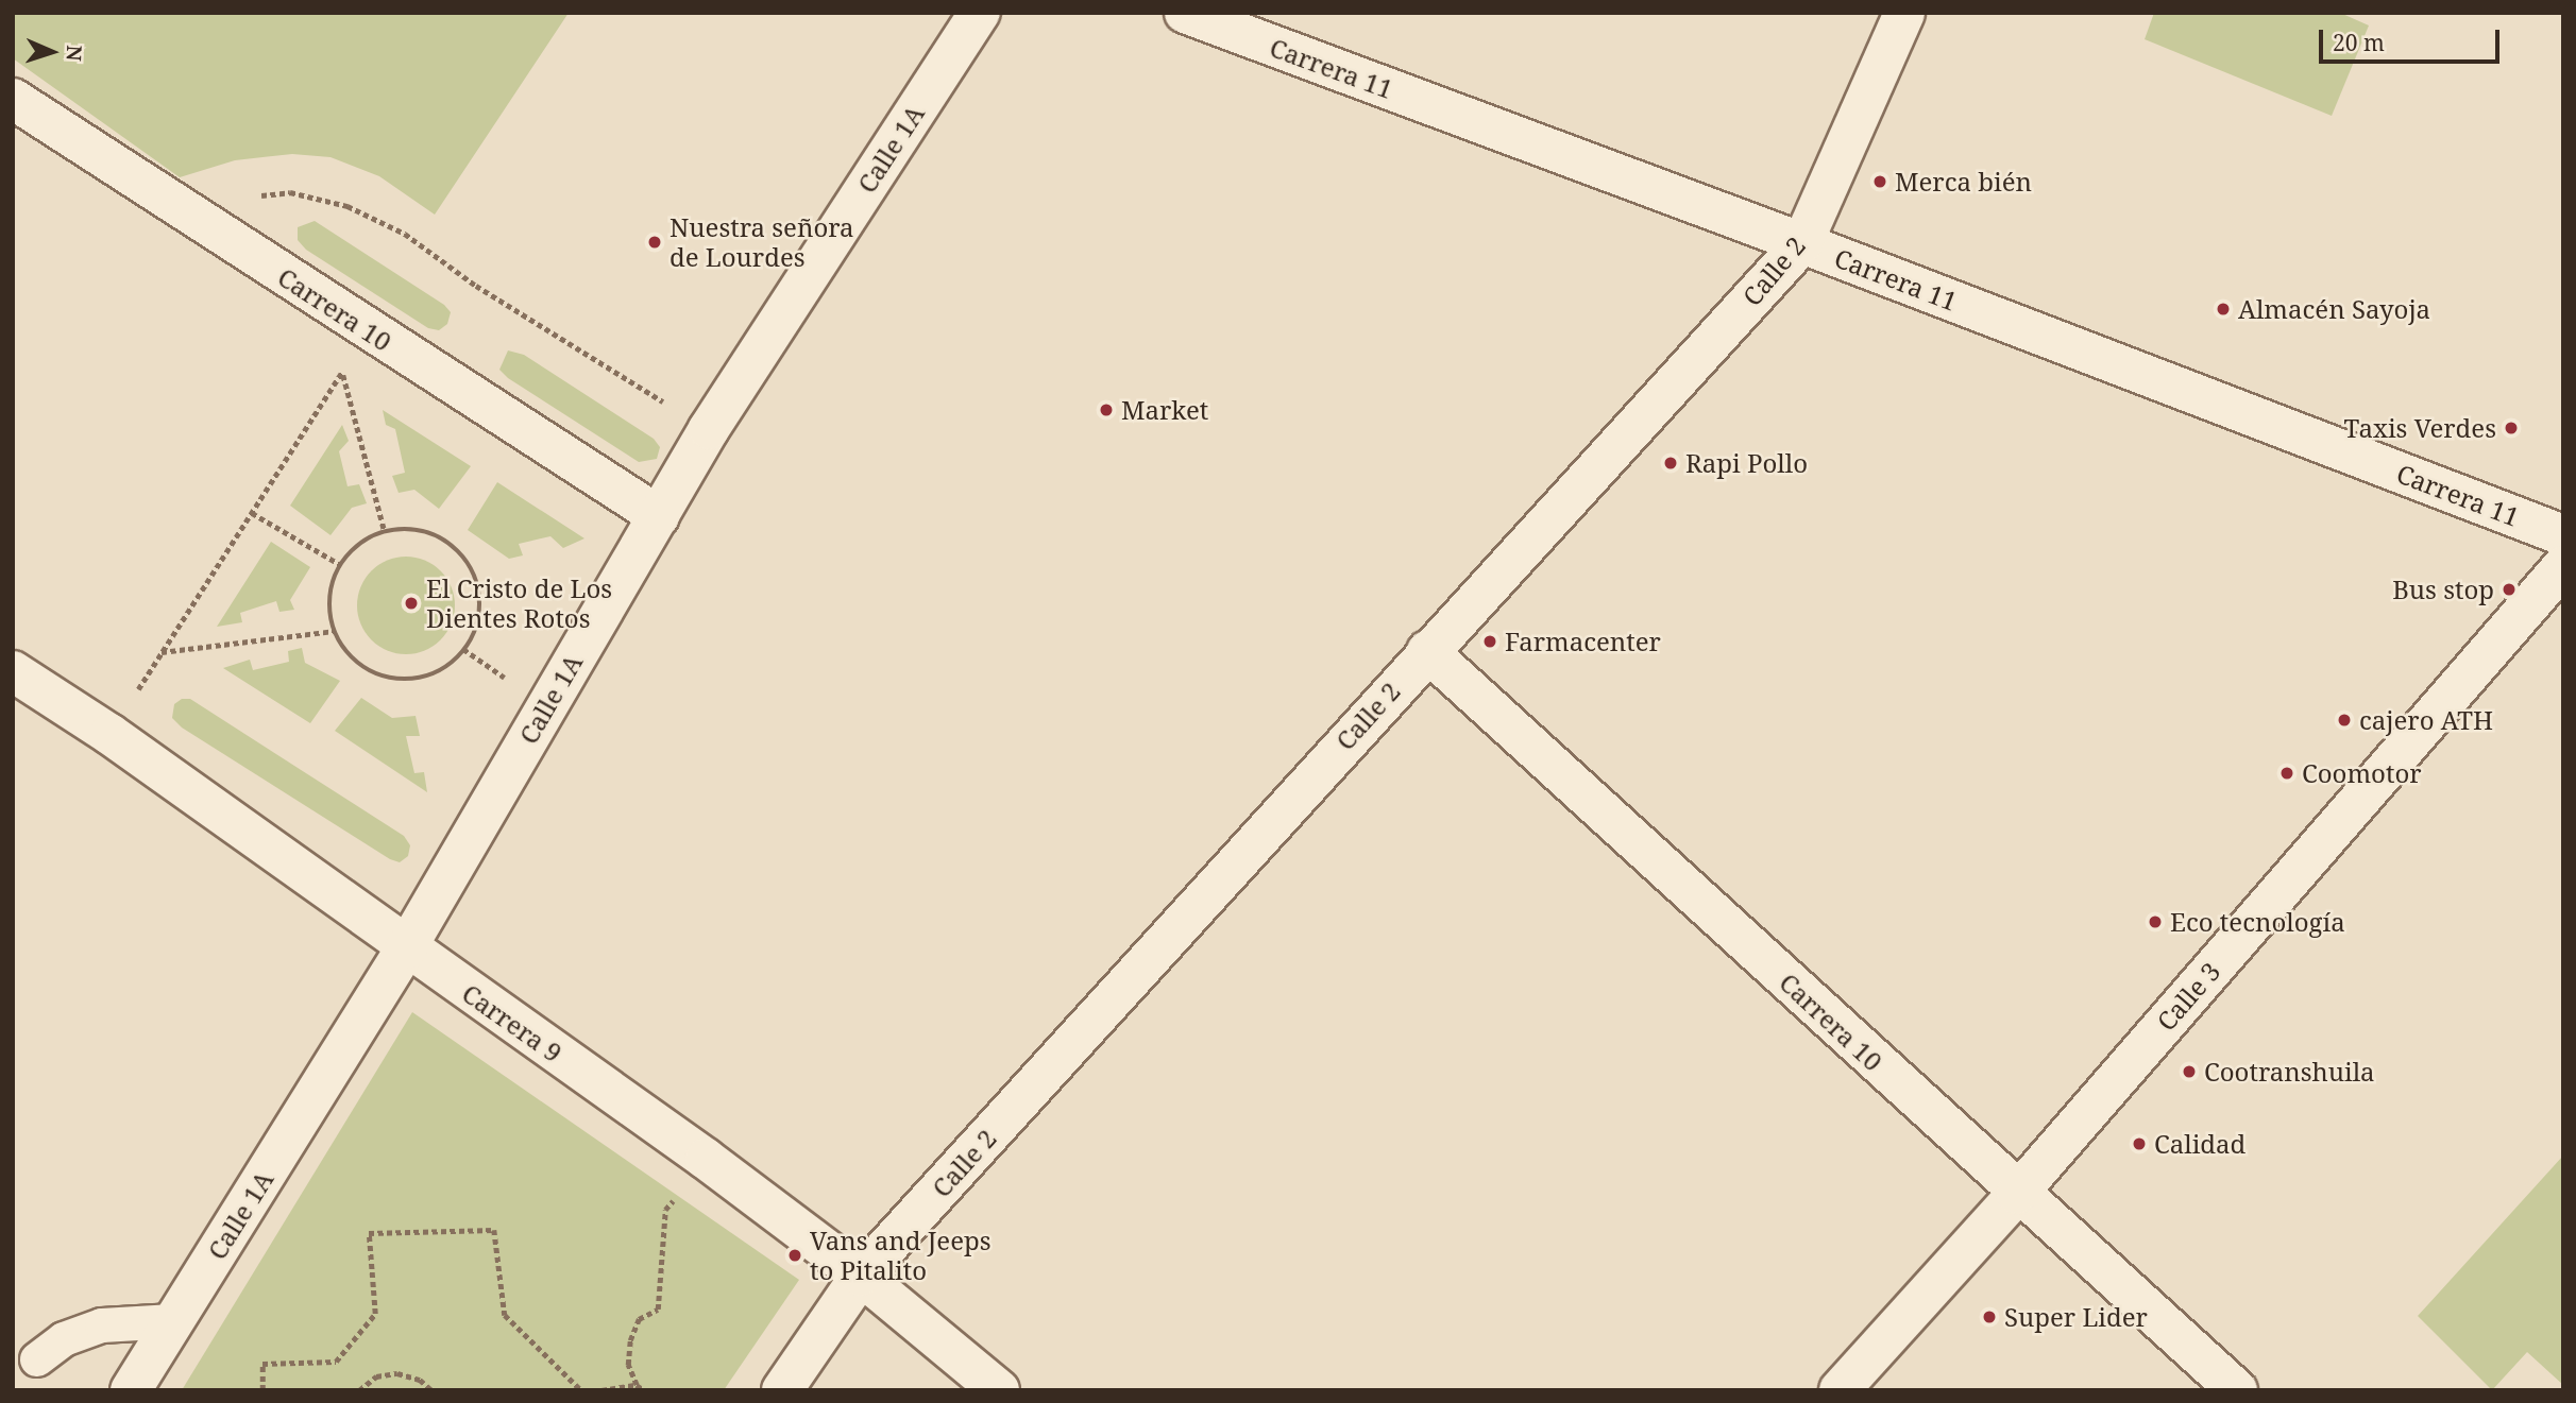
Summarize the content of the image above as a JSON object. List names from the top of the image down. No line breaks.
{"streets":{"street":["Carrera 11","Calle 1A","Calle 2","Carrera 10","Calle 3","Carrera 9"]},"crossings":[["Carrera 11","Calle 2"],["Calle 1A","Carrera 10"],["Calle 1A","Carrera 9"],["Calle 2","Carrera 10"],["Calle 2","Carrera 9"],["Carrera 10","Calle 3"]],"places":["Merca bién","Nuestra señora de Lourdes","Almacén Sayoja","Market","Taxis Verdes","Rapi Pollo","Bus stop","El Cristo de Los Dientes Rotos","Farmacenter","cajero ATH","Coomotor","Eco tecnología","Cootranshuila","Calidad","Vans and Jeeps to Pitalito","Super Lider"],"scale_bar":"20 m","north":"right"}
